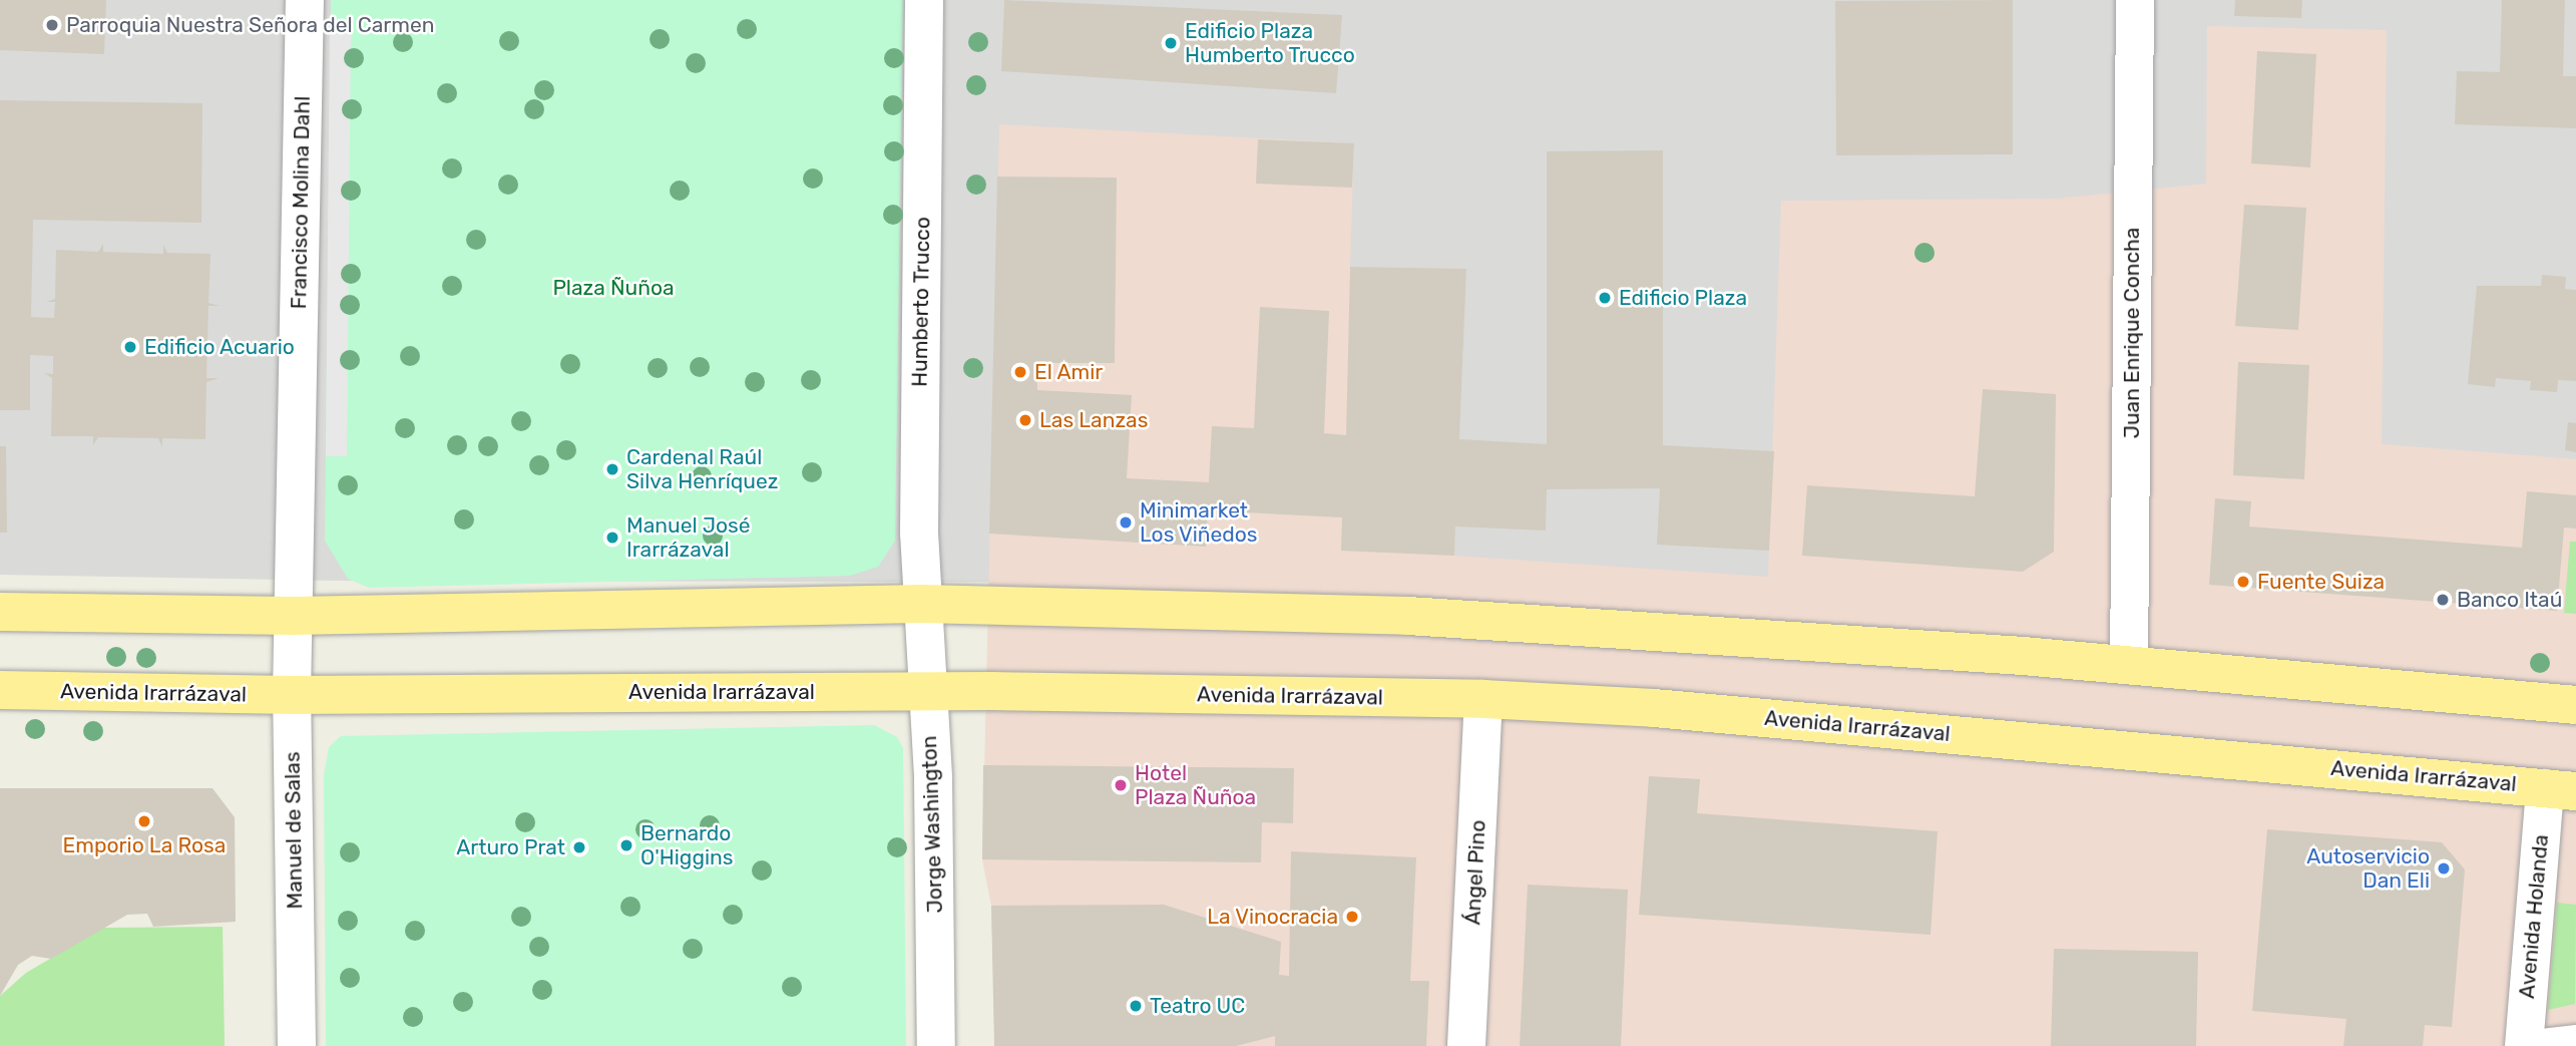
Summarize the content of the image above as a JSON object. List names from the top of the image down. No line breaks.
{"streets":{"main road":["Avenida Irarrázaval"],"street":["Francisco Molina Dahl","Humberto Trucco","Juan Enrique Concha","Jorge Washington","Manuel de Salas","Ángel Pino","Avenida Holanda"]},"crossings":[["Francisco Molina Dahl","Manuel de Salas"],["Humberto Trucco","Jorge Washington"],["Avenida Irarrázaval","Jorge Washington"],["Avenida Irarrázaval","Manuel de Salas"],["Avenida Irarrázaval","Ángel Pino"],["Avenida Irarrázaval","Avenida Holanda"]],"parks":["Plaza Ñuñoa"],"places":["Parroquia Nuestra Señora del Carmen","Edificio Plaza Humberto Trucco","Edificio Plaza","Edificio Acuario","El Amir","Las Lanzas","Cardenal Raúl Silva Henríquez","Minimarket Los Viñedos","Manuel José Irarrázaval","Fuente Suiza","Banco Itaú","Hotel Plaza Ñuñoa","Emporio La Rosa","Bernardo O'Higgins","Arturo Prat","Autoservicio Dan Eli","La Vinocracia","Teatro UC"]}
